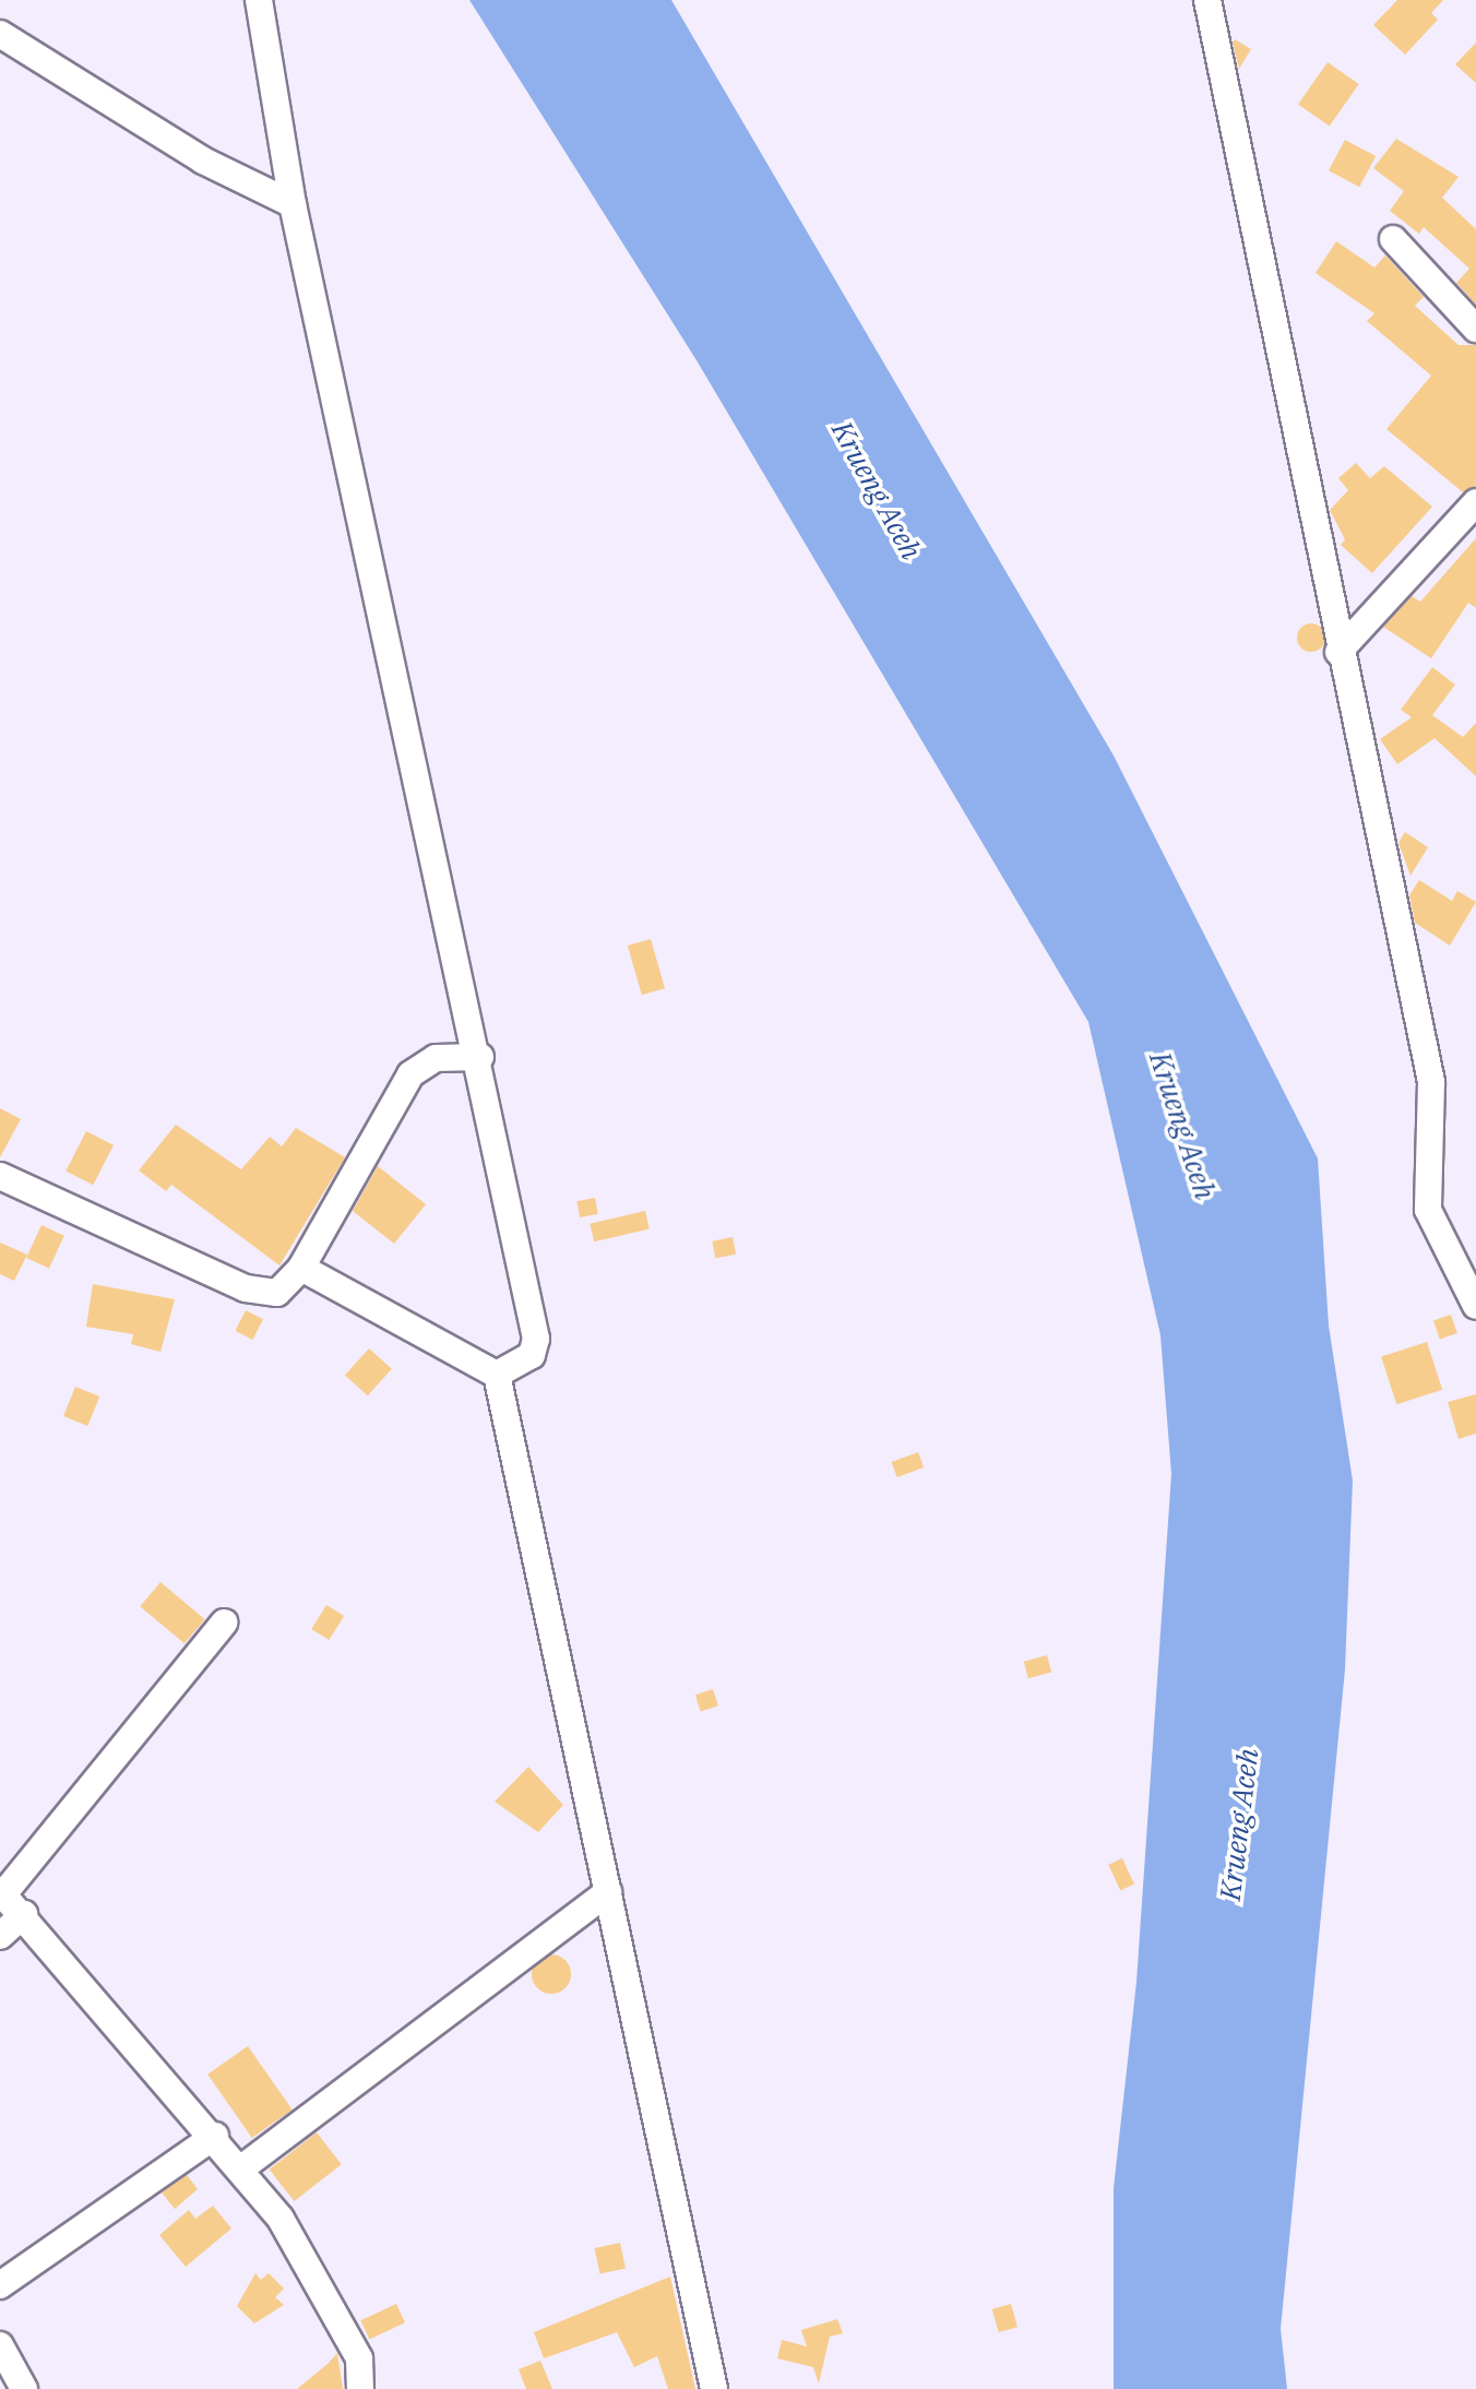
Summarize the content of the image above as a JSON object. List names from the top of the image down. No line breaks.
{"water":["Krueng Aceh"]}
